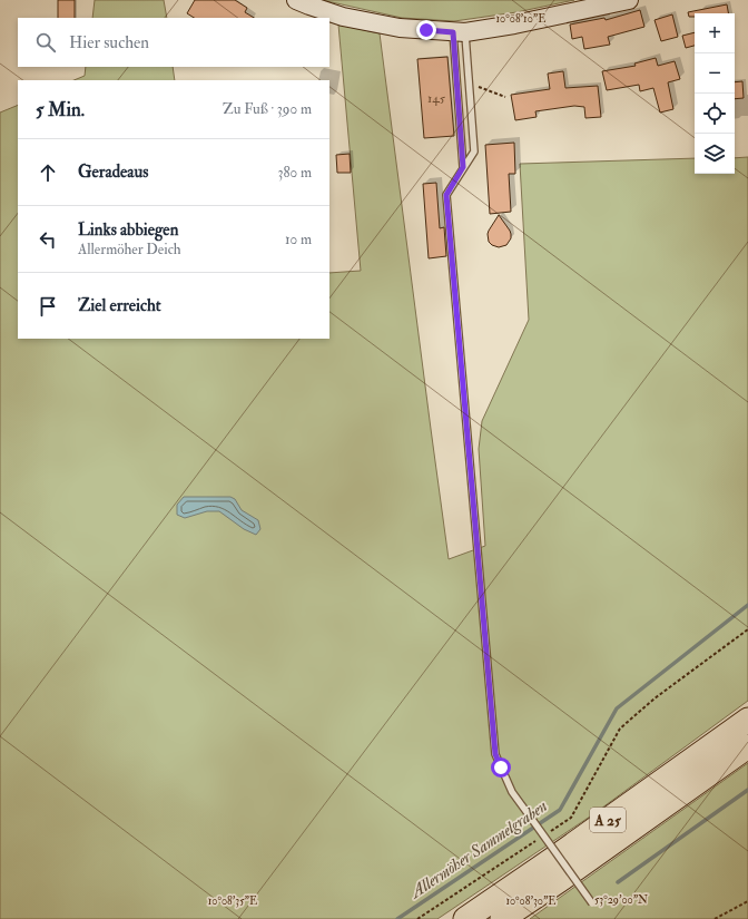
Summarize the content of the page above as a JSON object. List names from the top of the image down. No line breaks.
{"streets":{"highway":["A 25"]},"water":["Allermöher Sammelgraben"],"house_numbers":["145"],"page":{"map_buttons":["+","−"],"search":"Hier suchen","heading":["5 Min.","Zu Fuß · 390 m"],"list":[["Geradeaus","380 m"],["Links abbiegen","Allermöher Deich","10 m"],"Ziel erreicht"]},"coordinates":["10°08'10\"E","53°29'00\"N","10°08'35\"E","10°08'30\"E"]}
